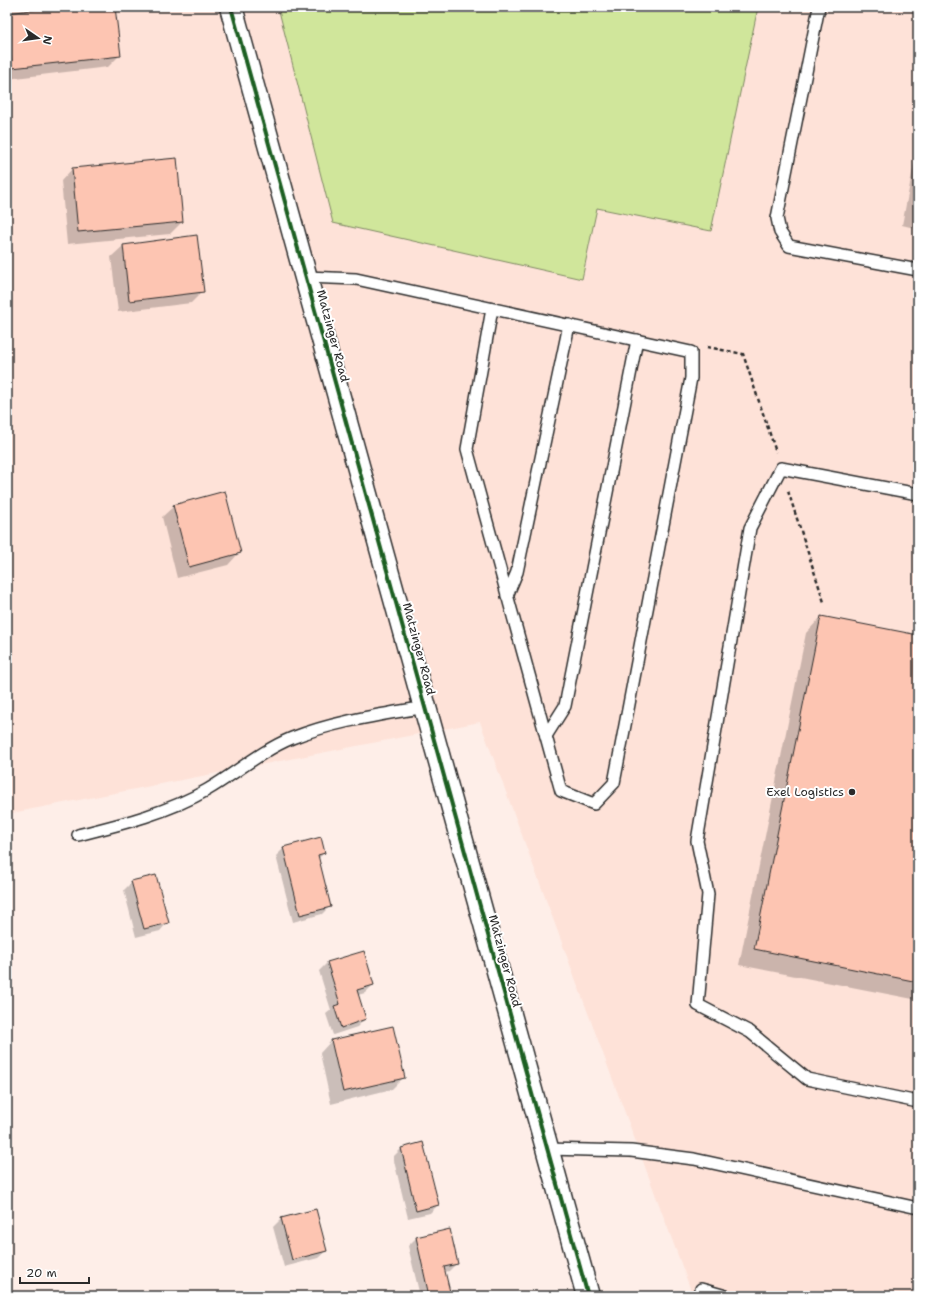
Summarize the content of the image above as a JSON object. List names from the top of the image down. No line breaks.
{"streets":{"street":["Matzinger Road"]},"places":["Exel Logistics"],"scale_bar":"20 m","north":"right"}
